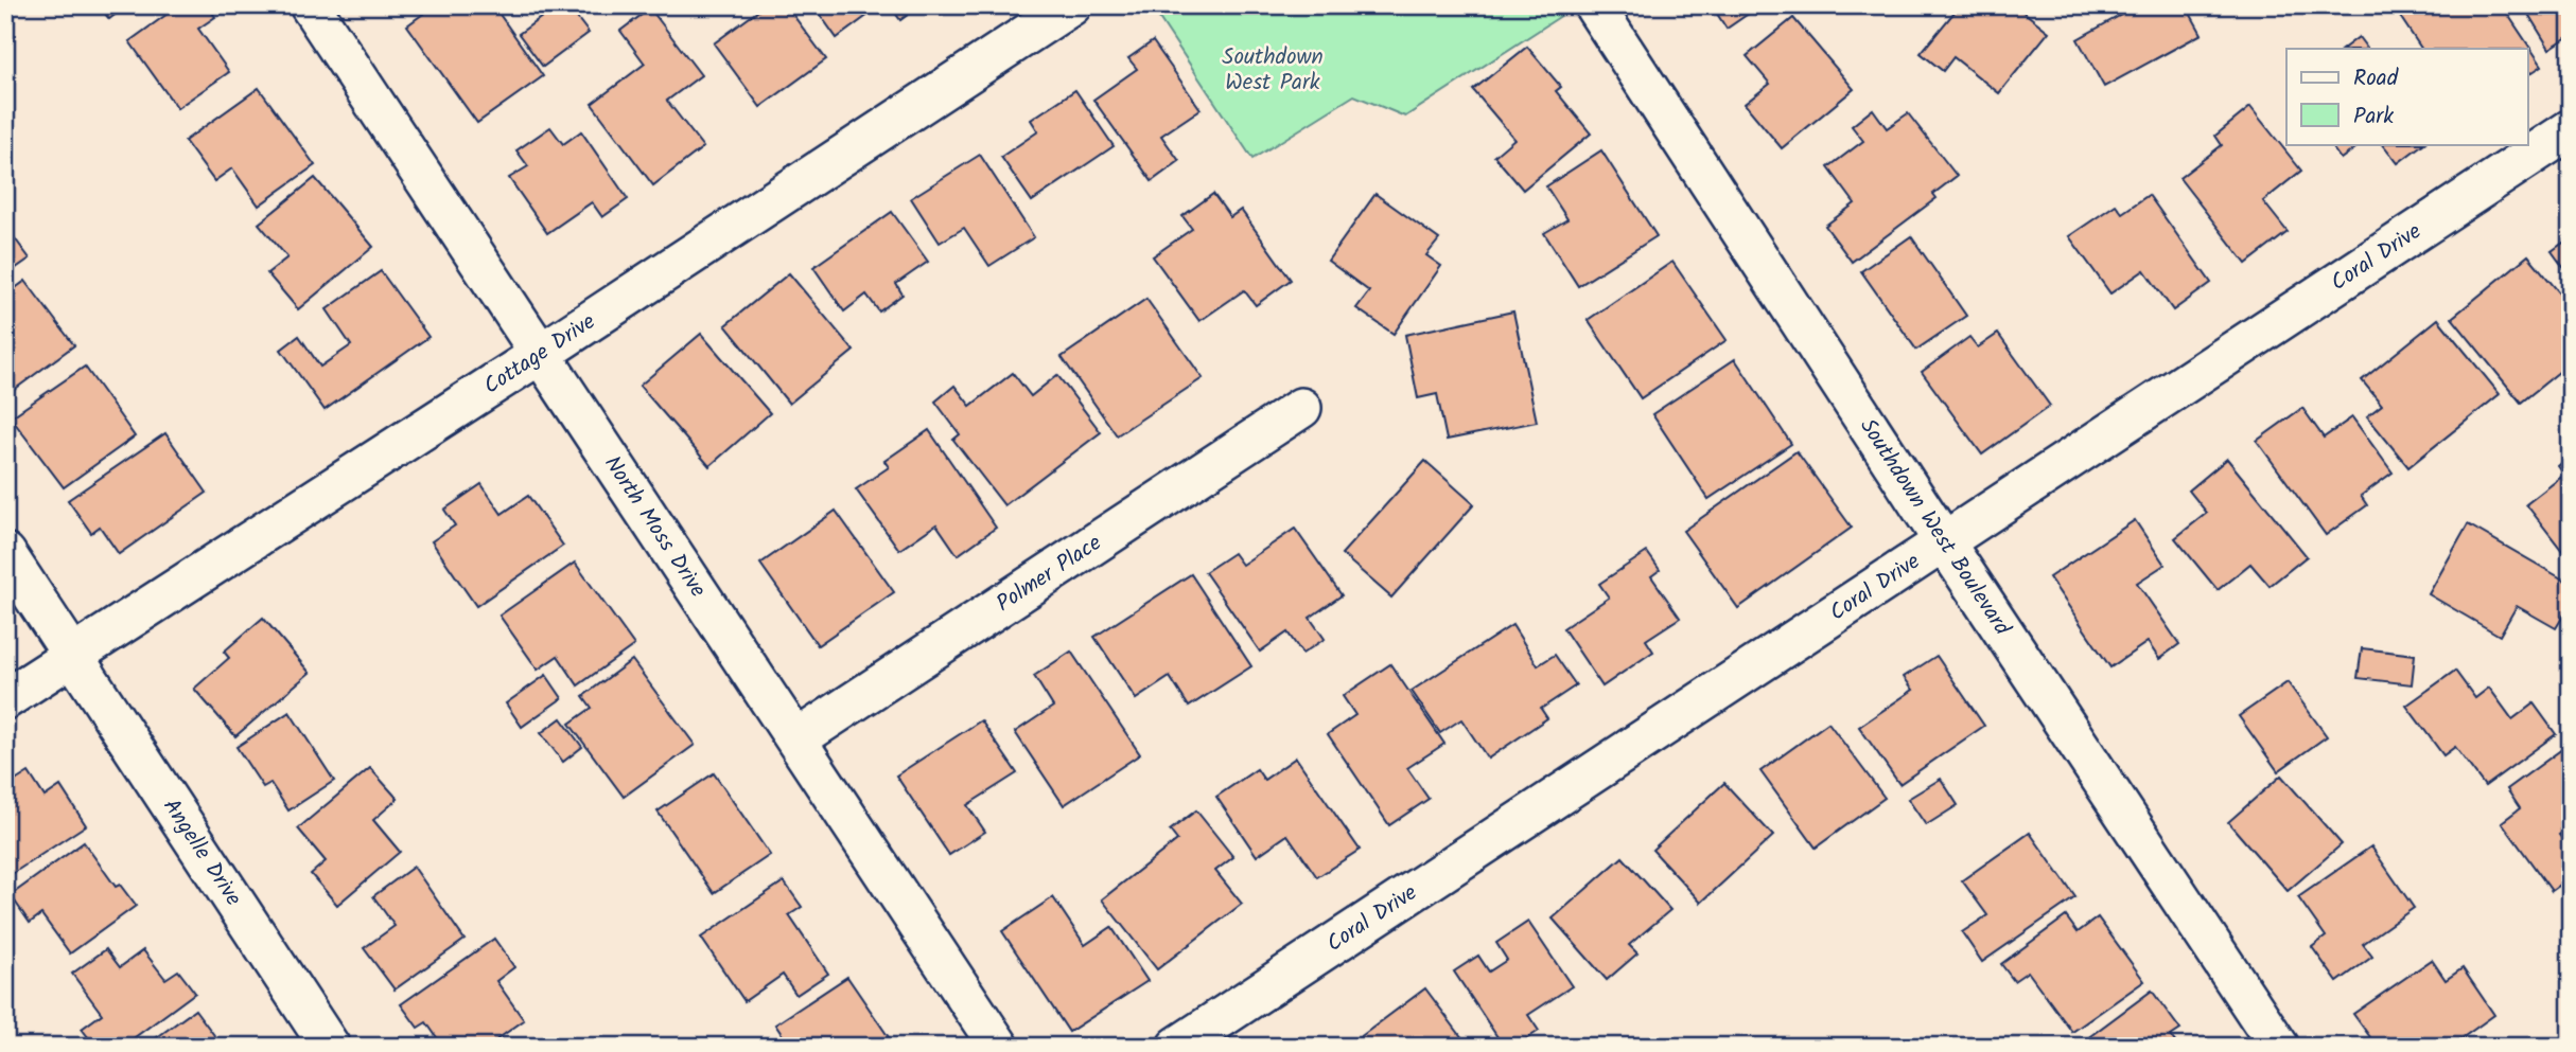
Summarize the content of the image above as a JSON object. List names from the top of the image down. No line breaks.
{"streets":{"street":["Coral Drive","Cottage Drive","North Moss Drive","Southdown West Boulevard","Polmer Place","Angelle Drive"]},"crossings":[["Coral Drive","Southdown West Boulevard"],["Cottage Drive","North Moss Drive"],["Cottage Drive","Angelle Drive"],["North Moss Drive","Polmer Place"]],"parks":["Southdown West Park"],"legend":["Road","Park"]}
